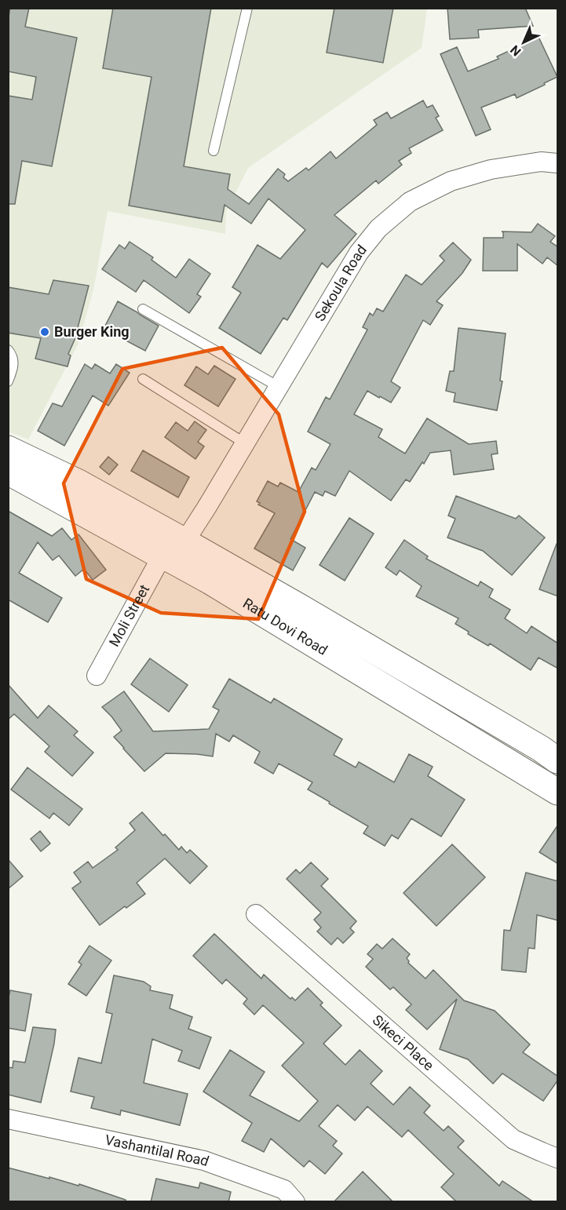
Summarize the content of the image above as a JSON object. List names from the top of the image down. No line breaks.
{"streets":{"main road":["Ratu Dovi Road"],"street":["Sekoula Road","Moli Street","Sikeci Place","Vashantilal Road"]},"crossings":[["Sekoula Road","Moli Street"],["Moli Street","Ratu Dovi Road"]],"places":["Burger King"],"north":"bottom left"}
